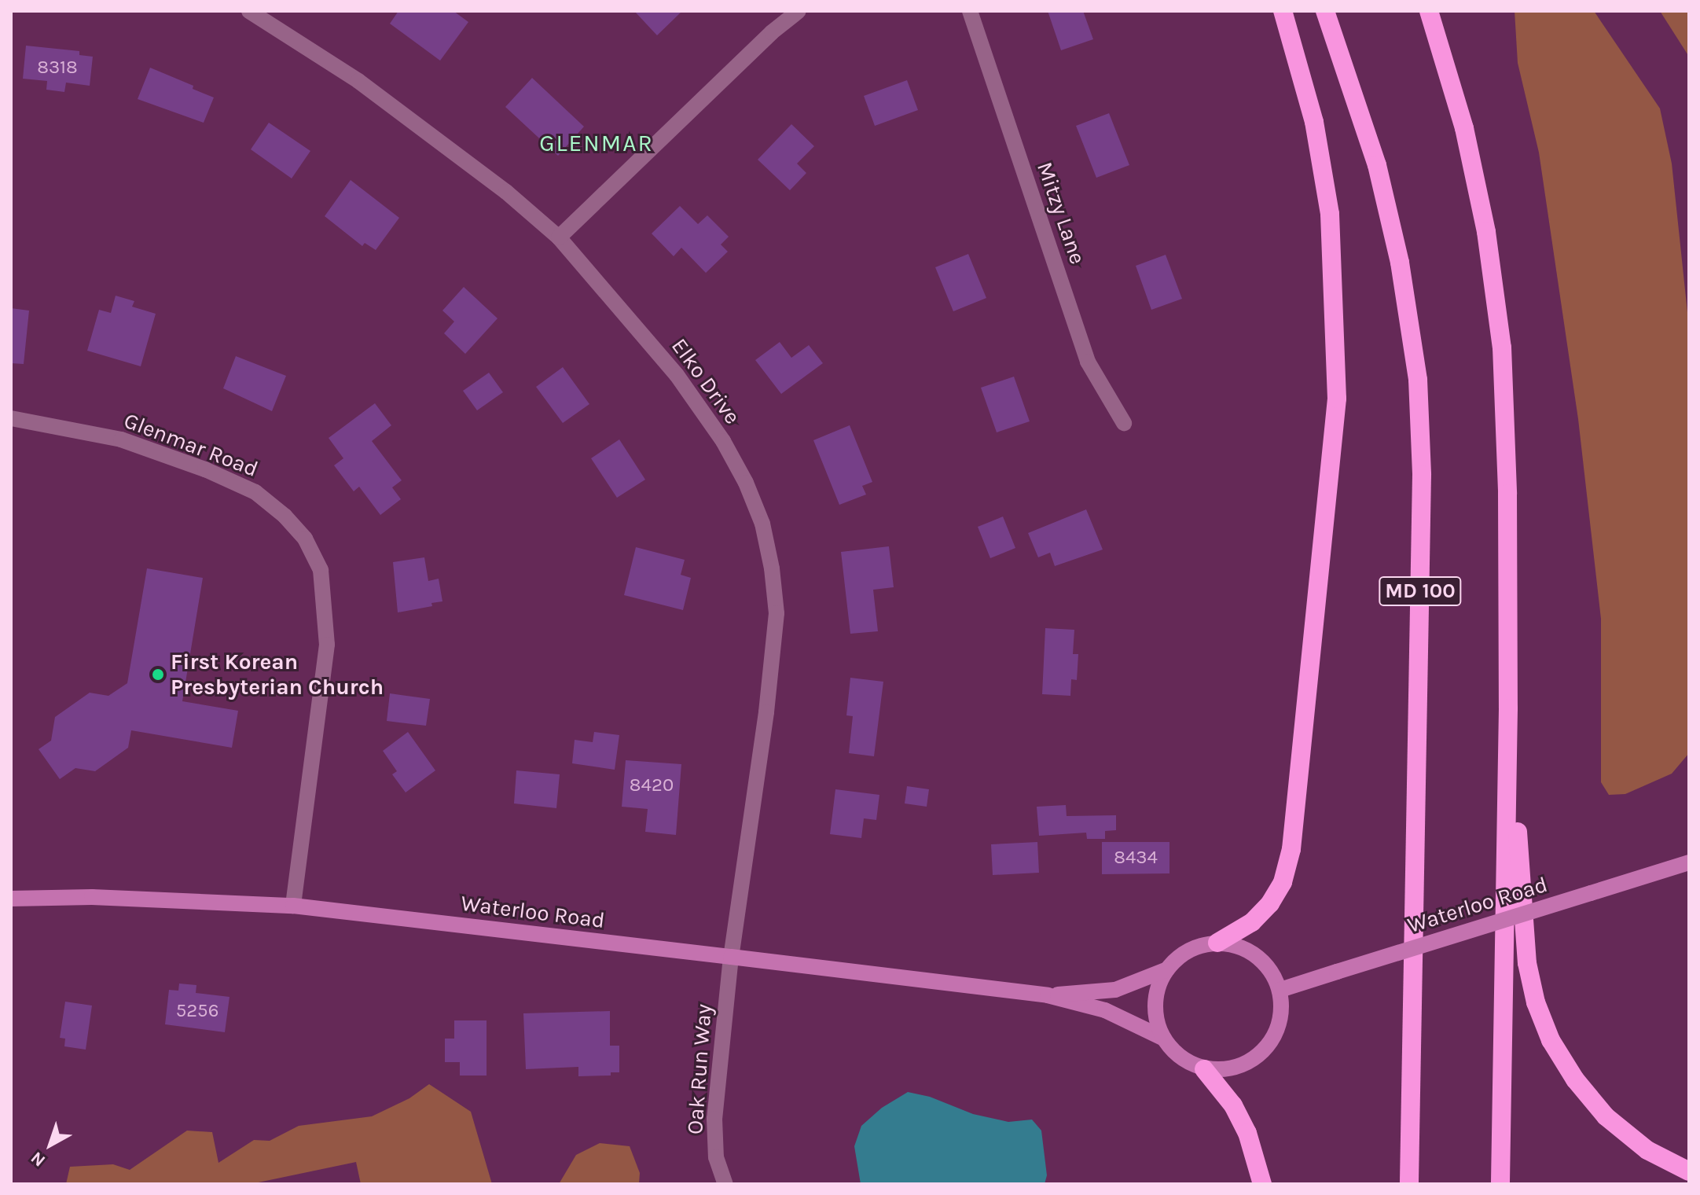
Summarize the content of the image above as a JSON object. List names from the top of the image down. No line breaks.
{"streets":{"highway":["MD 100"],"main road":["Waterloo Road"],"street":["Mitzy Lane","Elko Drive","Glenmar Road","Oak Run Way"]},"crossings":[["Elko Drive","Waterloo Road"],["Elko Drive","Oak Run Way"],["Glenmar Road","Waterloo Road"],["Waterloo Road","Oak Run Way"]],"districts":["GLENMAR"],"places":["First Korean Presbyterian Church"],"house_numbers":["8318","8420","8434","5256"],"north":"bottom left"}
